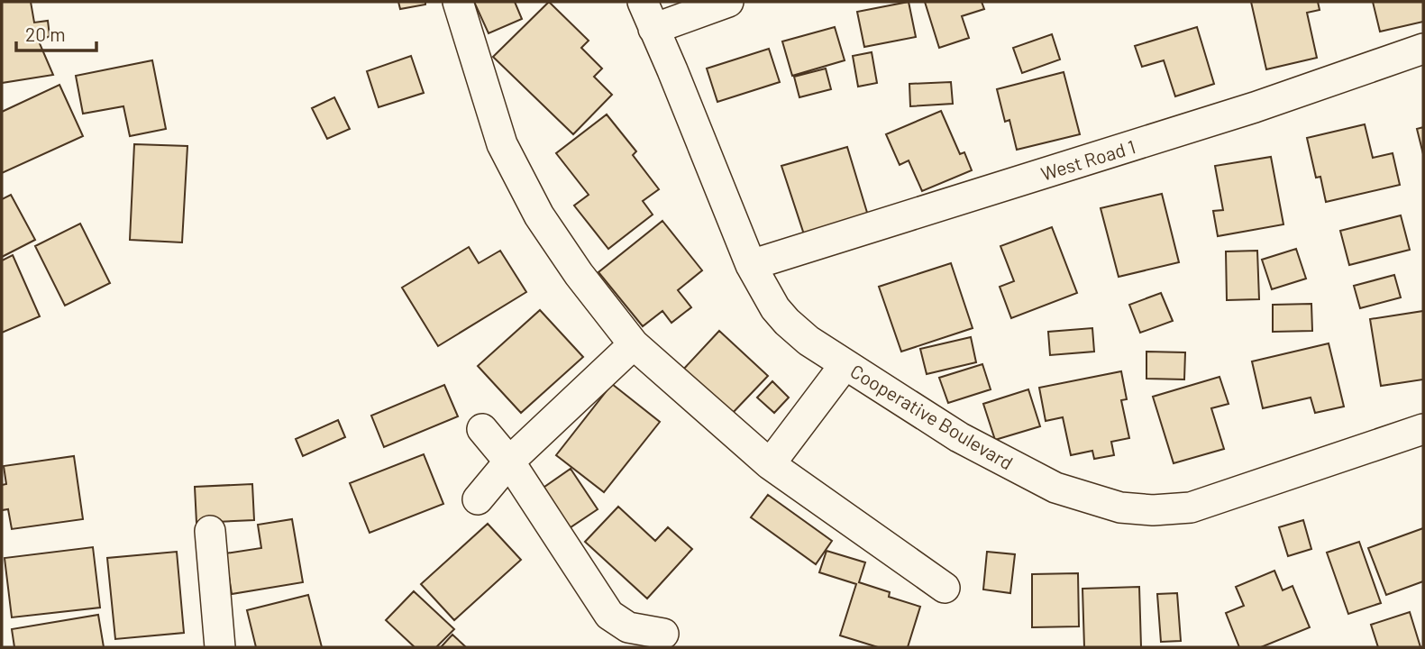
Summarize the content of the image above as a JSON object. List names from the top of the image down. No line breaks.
{"streets":{"street":["West Road 1","Cooperative Boulevard"]},"crossings":[["West Road 1","Cooperative Boulevard"]],"scale_bar":"20 m"}
